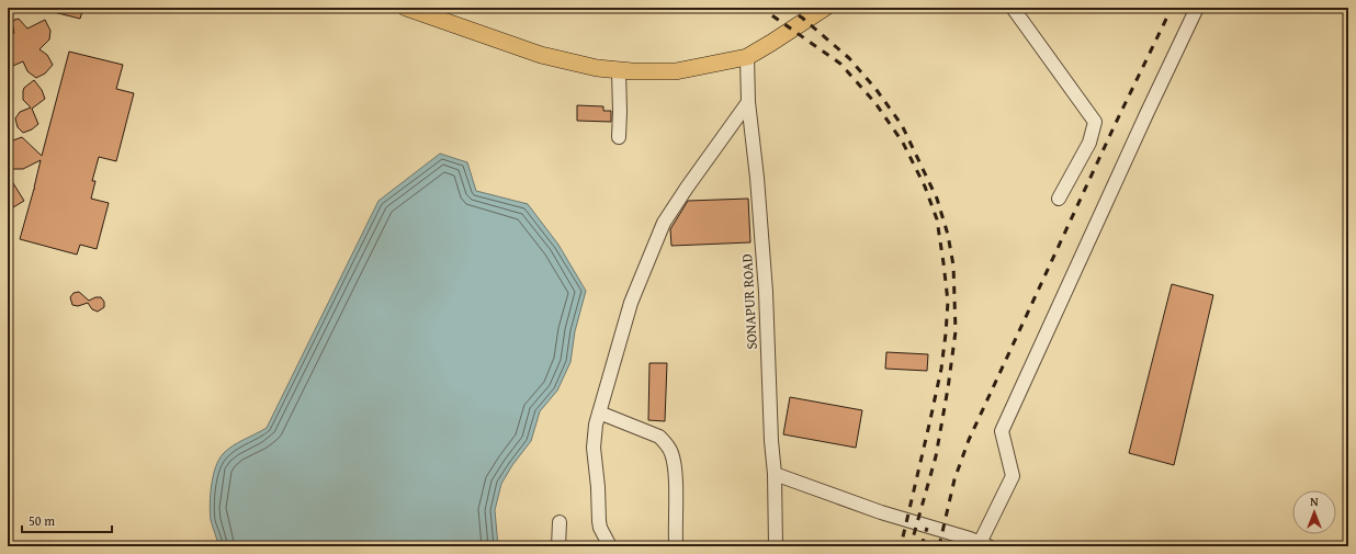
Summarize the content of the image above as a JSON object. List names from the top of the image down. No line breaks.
{"streets":{"street":["SONAPUR ROAD"]},"scale_bar":"50 m","north":"top"}
